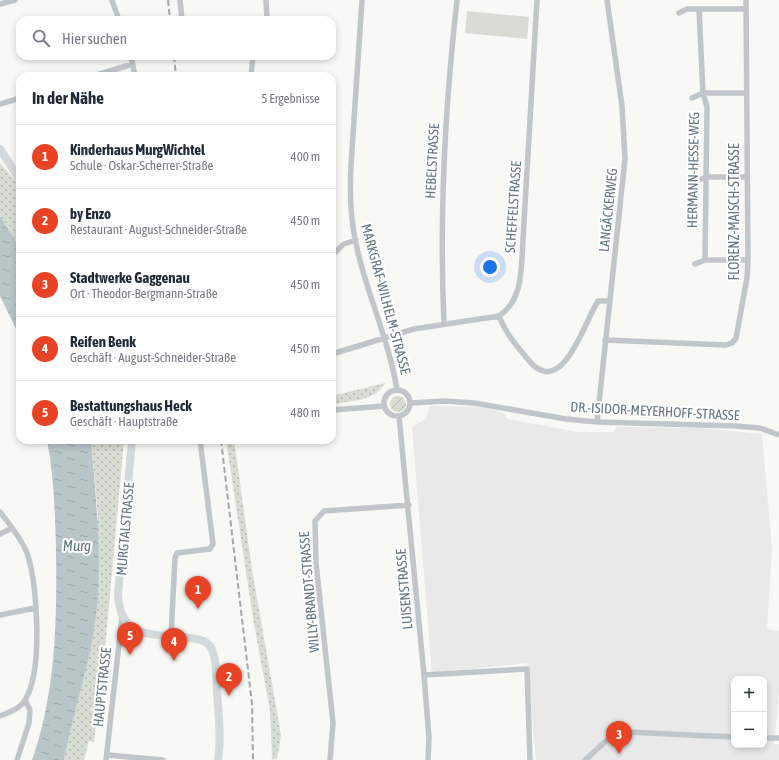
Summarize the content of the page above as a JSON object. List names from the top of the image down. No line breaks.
{"streets":{"street":["HEBELSTRASSE","HERMANN-HESSE-WEG","SCHEFFELSTRASSE","LANGÄCKERWEG","FLORENZ-MAISCH-STRASSE","MARKGRAF-WILHELM-STRASSE","DR.-ISIDOR-MEYERHOFF-STRASSE","MURGTALSTRASSE","LUISENSTRASSE","WILLY-BRANDT-STRASSE","HAUPTSTRASSE"]},"crossings":[["LANGÄCKERWEG","FLORENZ-MAISCH-STRASSE"],["LANGÄCKERWEG","DR.-ISIDOR-MEYERHOFF-STRASSE"],["MARKGRAF-WILHELM-STRASSE","DR.-ISIDOR-MEYERHOFF-STRASSE"],["MARKGRAF-WILHELM-STRASSE","LUISENSTRASSE"],["DR.-ISIDOR-MEYERHOFF-STRASSE","LUISENSTRASSE"],["MURGTALSTRASSE","HAUPTSTRASSE"],["LUISENSTRASSE","WILLY-BRANDT-STRASSE"]],"water":["Murg"],"page":{"search":"Hier suchen","heading":["In der Nähe","5 Ergebnisse"],"list":[{"mark":"1","name":"Kinderhaus MurgWichtel","note":"Schule · Oskar-Scherrer-Straße","value":"400 m"},{"mark":"2","name":"by Enzo","note":"Restaurant · August-Schneider-Straße","value":"450 m"},{"mark":"3","name":"Stadtwerke Gaggenau","note":"Ort · Theodor-Bergmann-Straße","value":"450 m"},{"mark":"4","name":"Reifen Benk","note":"Geschäft · August-Schneider-Straße","value":"450 m"},{"mark":"5","name":"Bestattungshaus Heck","note":"Geschäft · Hauptstraße","value":"480 m"}],"pins":["1","5","4","2","3"],"map_buttons":["+","−"]}}
